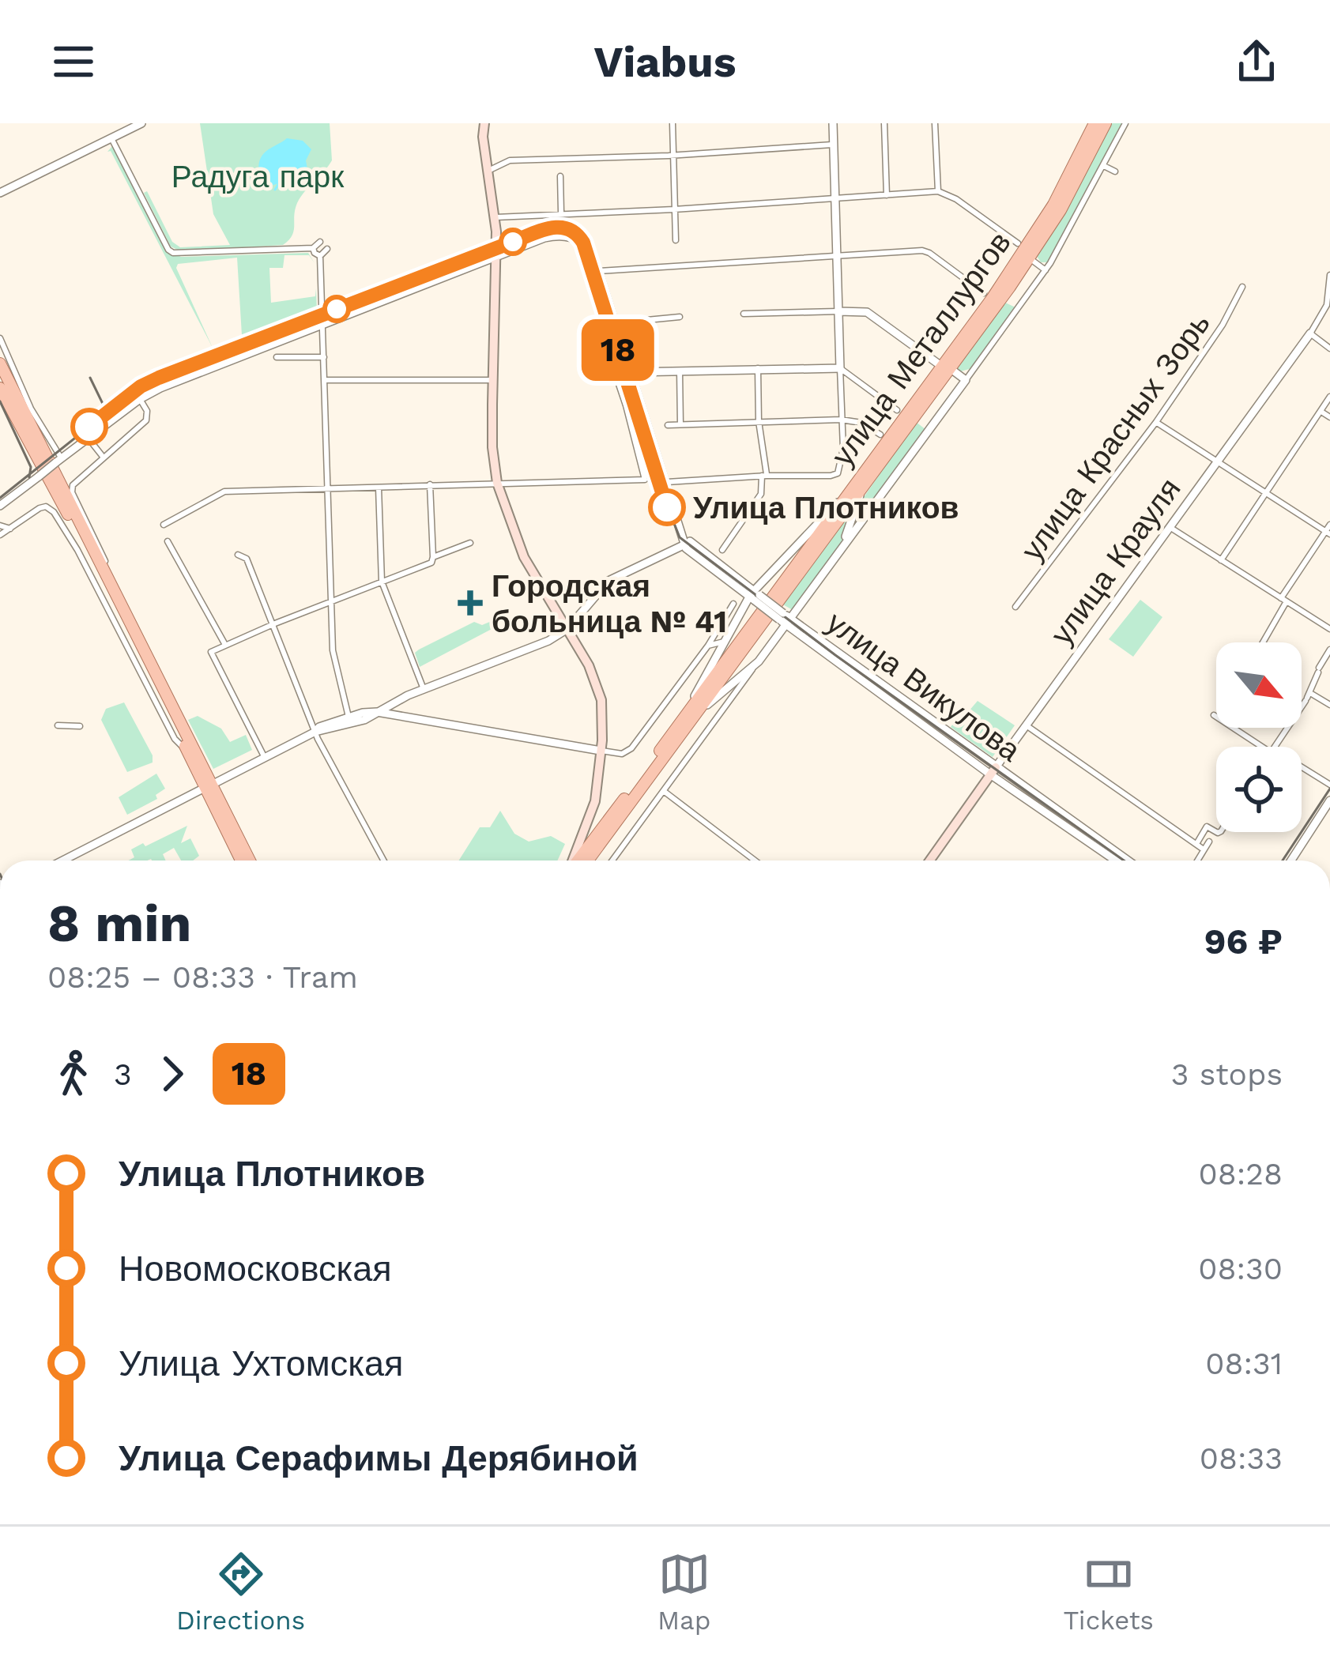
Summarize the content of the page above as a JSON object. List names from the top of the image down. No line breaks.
{"streets":{"main road":["улица Металлургов","улица Крауля"],"street":["улица Красных Зорь","улица Викулова"]},"crossings":[["улица Металлургов","улица Викулова"],["улица Крауля","улица Викулова"]],"parks":["Радуга парк"],"places":{"other":["Улица Плотников"],"health":["Городская больница № 41"]},"lines":["tram line 18"],"north":"bottom right","page":{"header":"Viabus","on_map":"18","heading":["8 min","08:25 – 08:33 · Tram","96 ₽"],"legs":["3","18","3 stops"],"list":[{"name":"Улица Плотников","value":"08:28"},{"name":"Новомосковская","value":"08:30"},{"name":"Улица Ухтомская","value":"08:31"},{"name":"Улица Серафимы Дерябиной","value":"08:33"}],"tabs":["Directions","Map","Tickets"]}}
